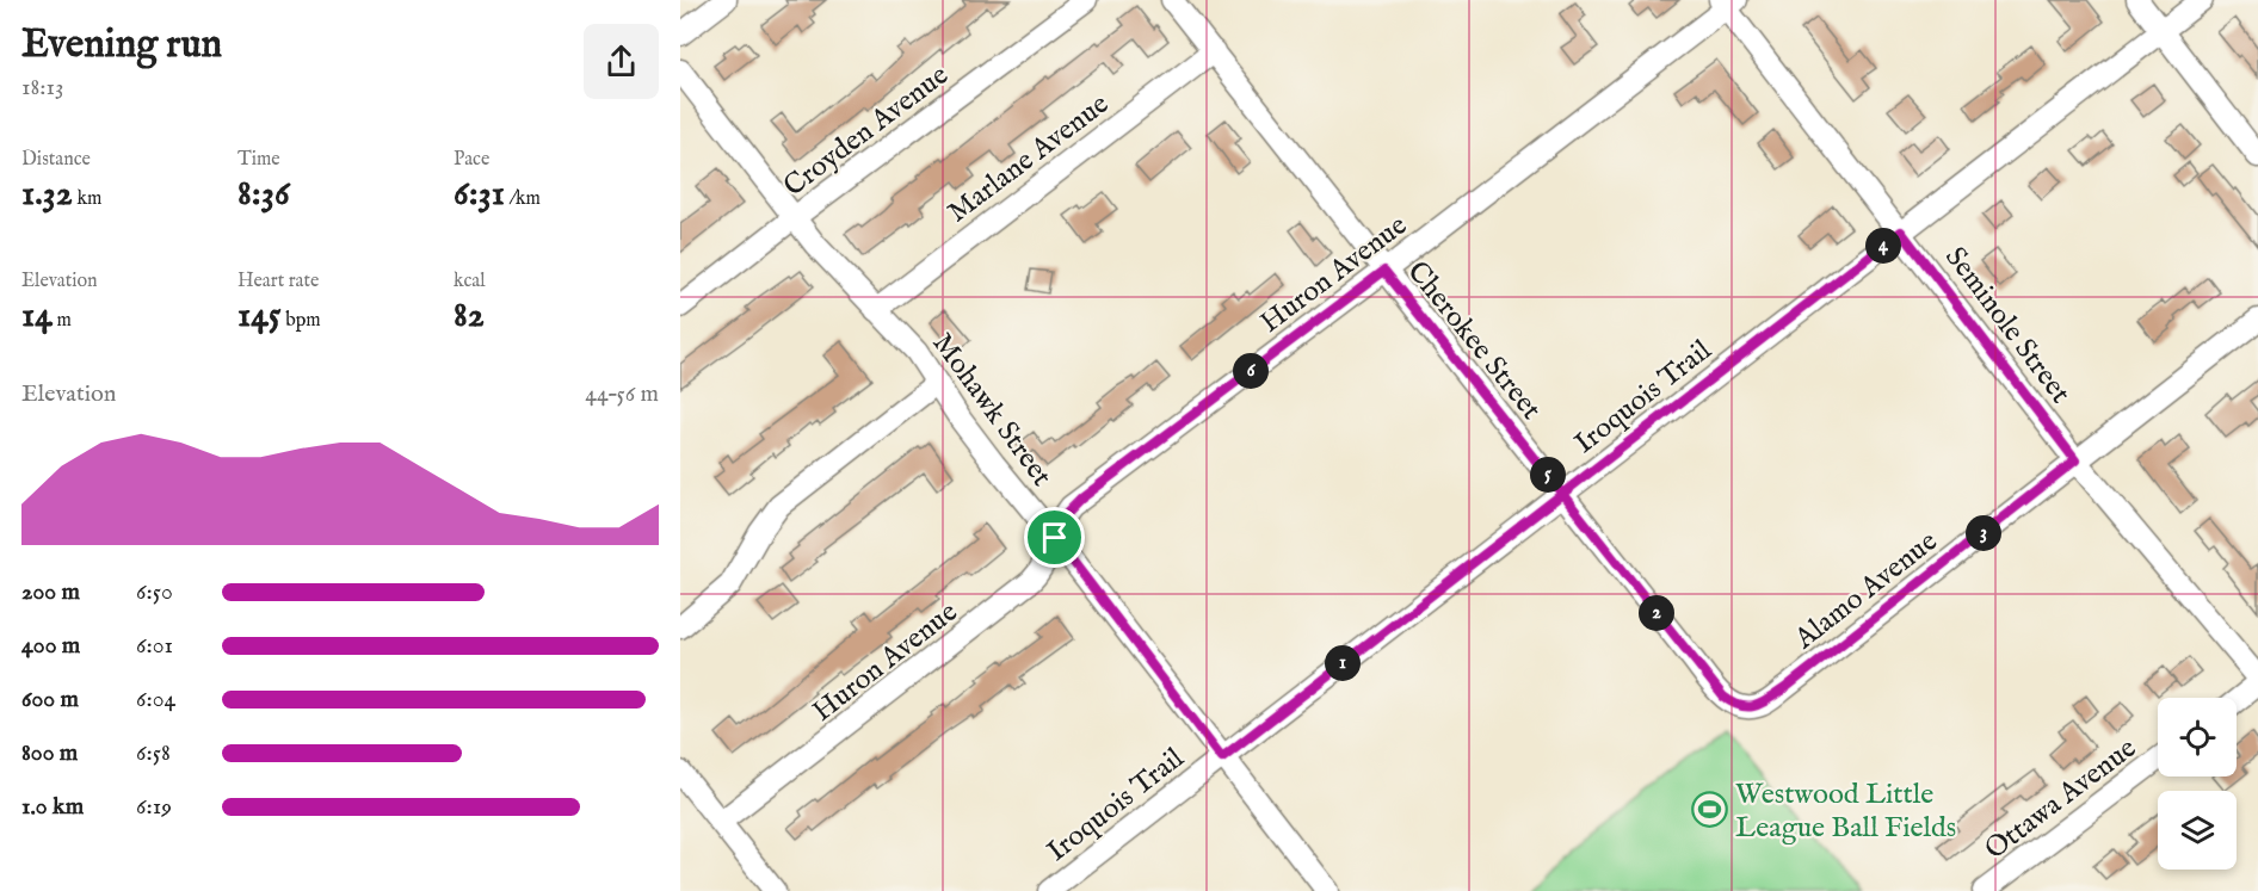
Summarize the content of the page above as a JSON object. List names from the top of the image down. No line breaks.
{"streets":{"street":["Croyden Avenue","Marlane Avenue","Huron Avenue","Seminole Street","Cherokee Street","Iroquois Trail","Mohawk Street","Alamo Avenue","Ottawa Avenue"]},"crossings":[["Croyden Avenue","Mohawk Street"],["Marlane Avenue","Cherokee Street"],["Marlane Avenue","Mohawk Street"],["Huron Avenue","Seminole Street"],["Huron Avenue","Cherokee Street"],["Huron Avenue","Mohawk Street"],["Seminole Street","Iroquois Trail"],["Seminole Street","Alamo Avenue"],["Cherokee Street","Iroquois Trail"],["Cherokee Street","Alamo Avenue"],["Iroquois Trail","Mohawk Street"]],"places":{"sports":["Westwood Little League Ball Fields"]},"page":{"heading":["Evening run","18:13"],"stats":[["Distance","1.32 km"],["Time","8:36"],["Pace","6:31 /km"],["Elevation","14 m"],["Heart rate","145 bpm"],["kcal","82"]],"pins":["4","6","5","3","2","1"],"chart":["Elevation","44–56 m"],"list":[{"name":"200 m","note":"6:50"},{"name":"400 m","note":"6:01"},{"name":"600 m","note":"6:04"},{"name":"800 m","note":"6:58"},{"name":"1.0 km","note":"6:19"}]}}
